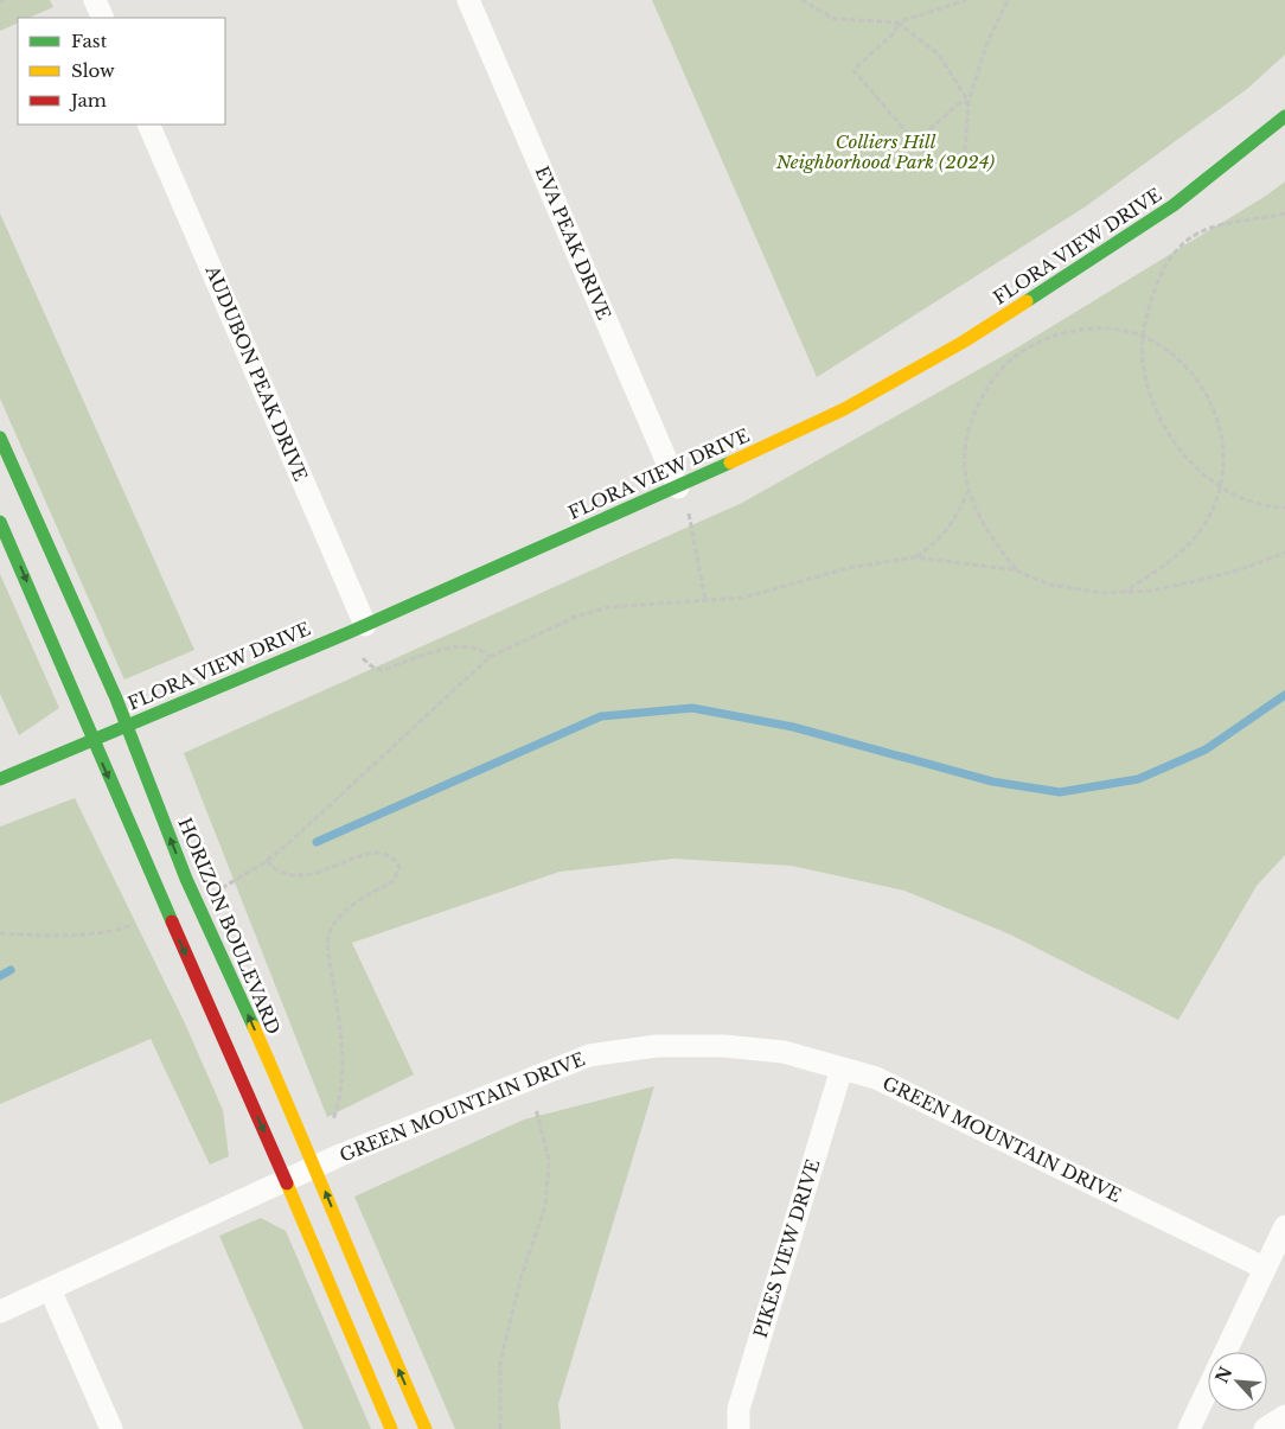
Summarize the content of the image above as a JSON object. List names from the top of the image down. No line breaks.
{"streets":{"street":["EVA PEAK DRIVE","FLORA VIEW DRIVE","AUDUBON PEAK DRIVE","HORIZON BOULEVARD","GREEN MOUNTAIN DRIVE","PIKES VIEW DRIVE"]},"crossings":[["EVA PEAK DRIVE","FLORA VIEW DRIVE"],["FLORA VIEW DRIVE","AUDUBON PEAK DRIVE"],["FLORA VIEW DRIVE","HORIZON BOULEVARD"],["HORIZON BOULEVARD","GREEN MOUNTAIN DRIVE"],["GREEN MOUNTAIN DRIVE","PIKES VIEW DRIVE"]],"parks":["Colliers Hill Neighborhood Park (2024)"],"legend":["Fast","Slow","Jam"],"north":"top left"}
